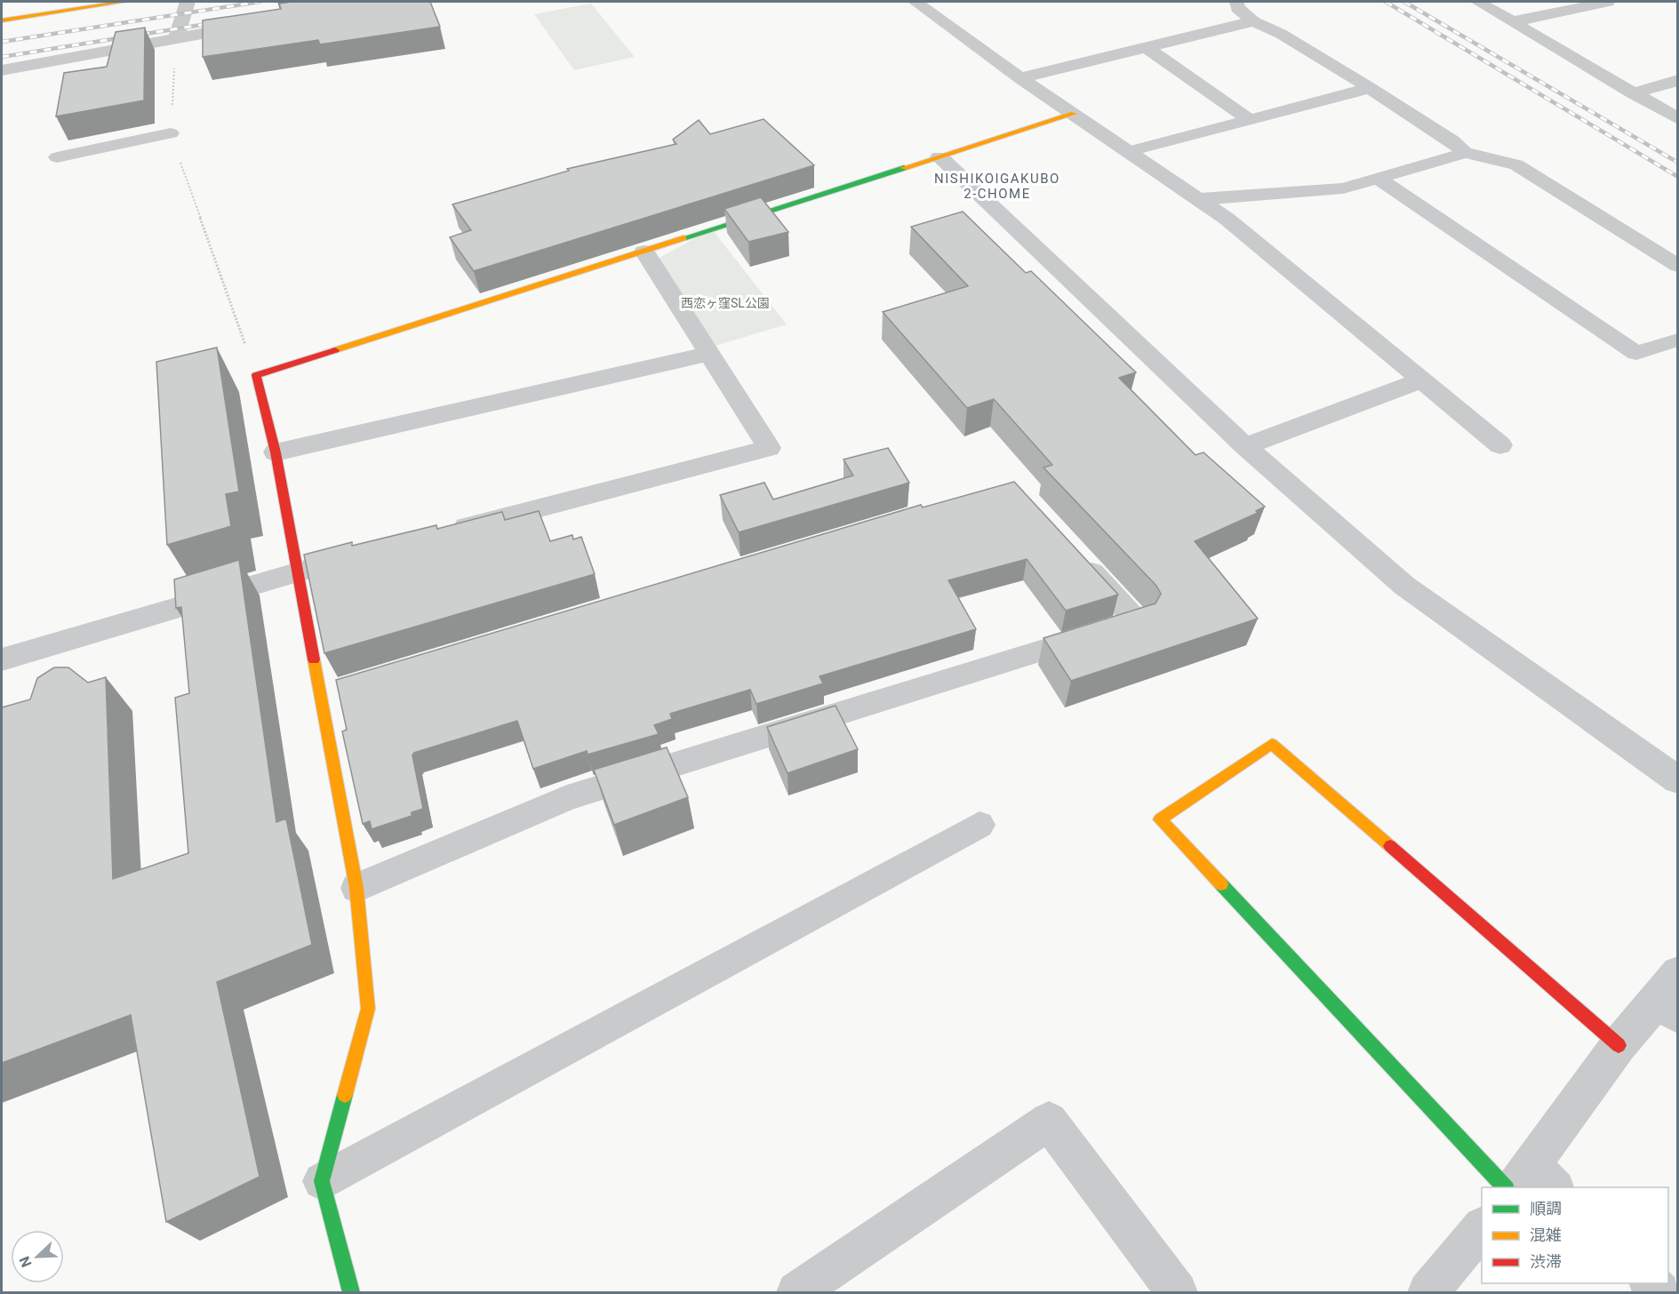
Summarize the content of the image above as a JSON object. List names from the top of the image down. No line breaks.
{"districts":["NISHIKOIGAKUBO 2-CHOME"],"parks":["西恋ヶ窪SL公園"],"legend":["順調","混雑","渋滞"],"north":"bottom left"}
